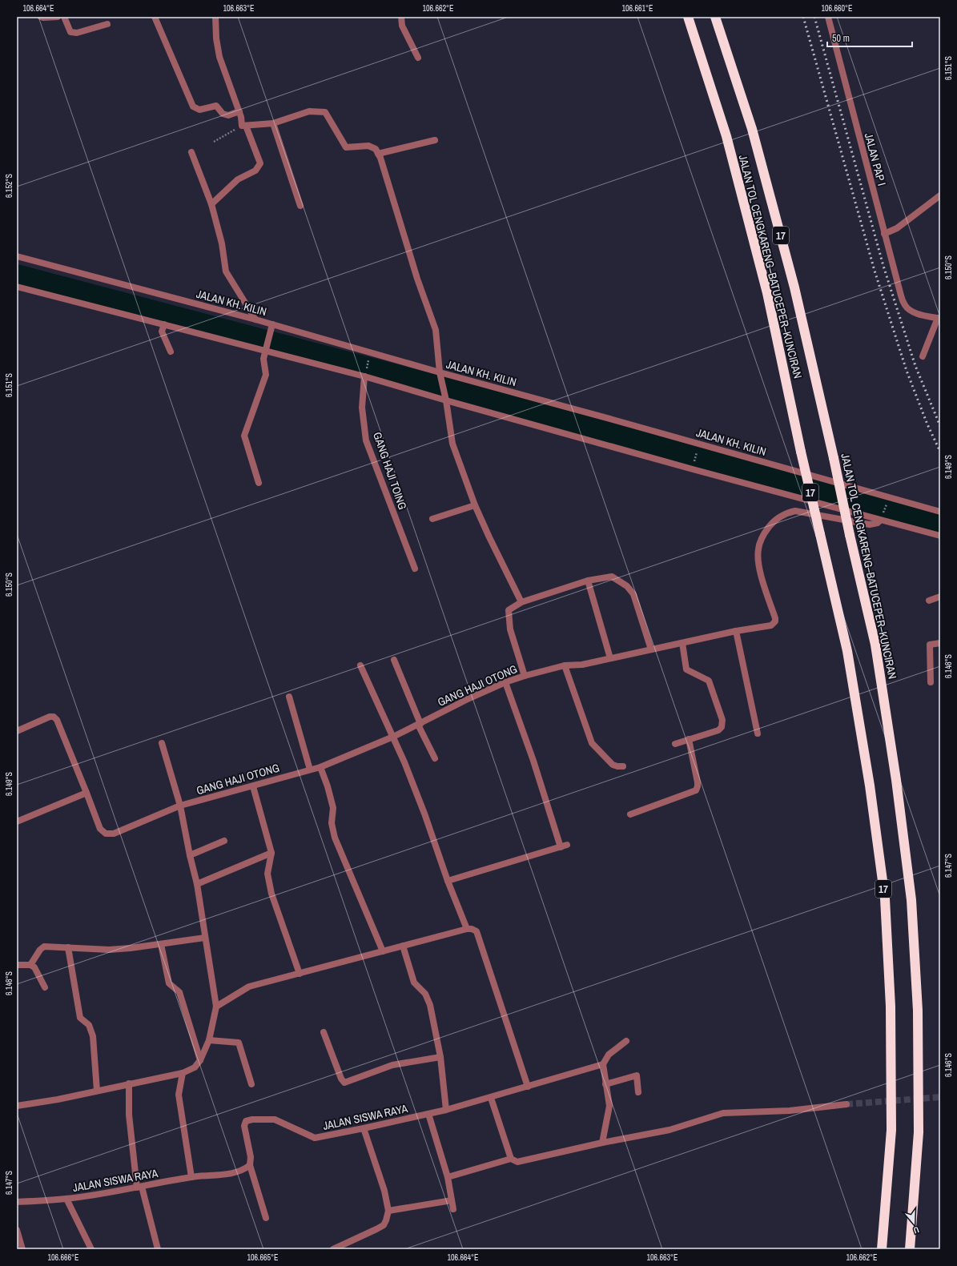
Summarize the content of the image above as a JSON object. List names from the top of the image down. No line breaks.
{"streets":{"highway":["17","JALAN TOL CENGKARENG–BATUCEPER–KUNCIRAN"],"street":["JALAN PAP I","JALAN KH. KILIN","GANG HAJI TOING","GANG HAJI OTONG","JALAN SISWA RAYA"]},"scale_bar":"50 m","north":"bottom","coordinates":["106.664°E","106.663°E","106.662°E","106.661°E","106.660°E","6.151°S","6.152°S","6.150°S","6.149°S","6.148°S","6.147°S","6.146°S","106.666°E","106.665°E"]}
